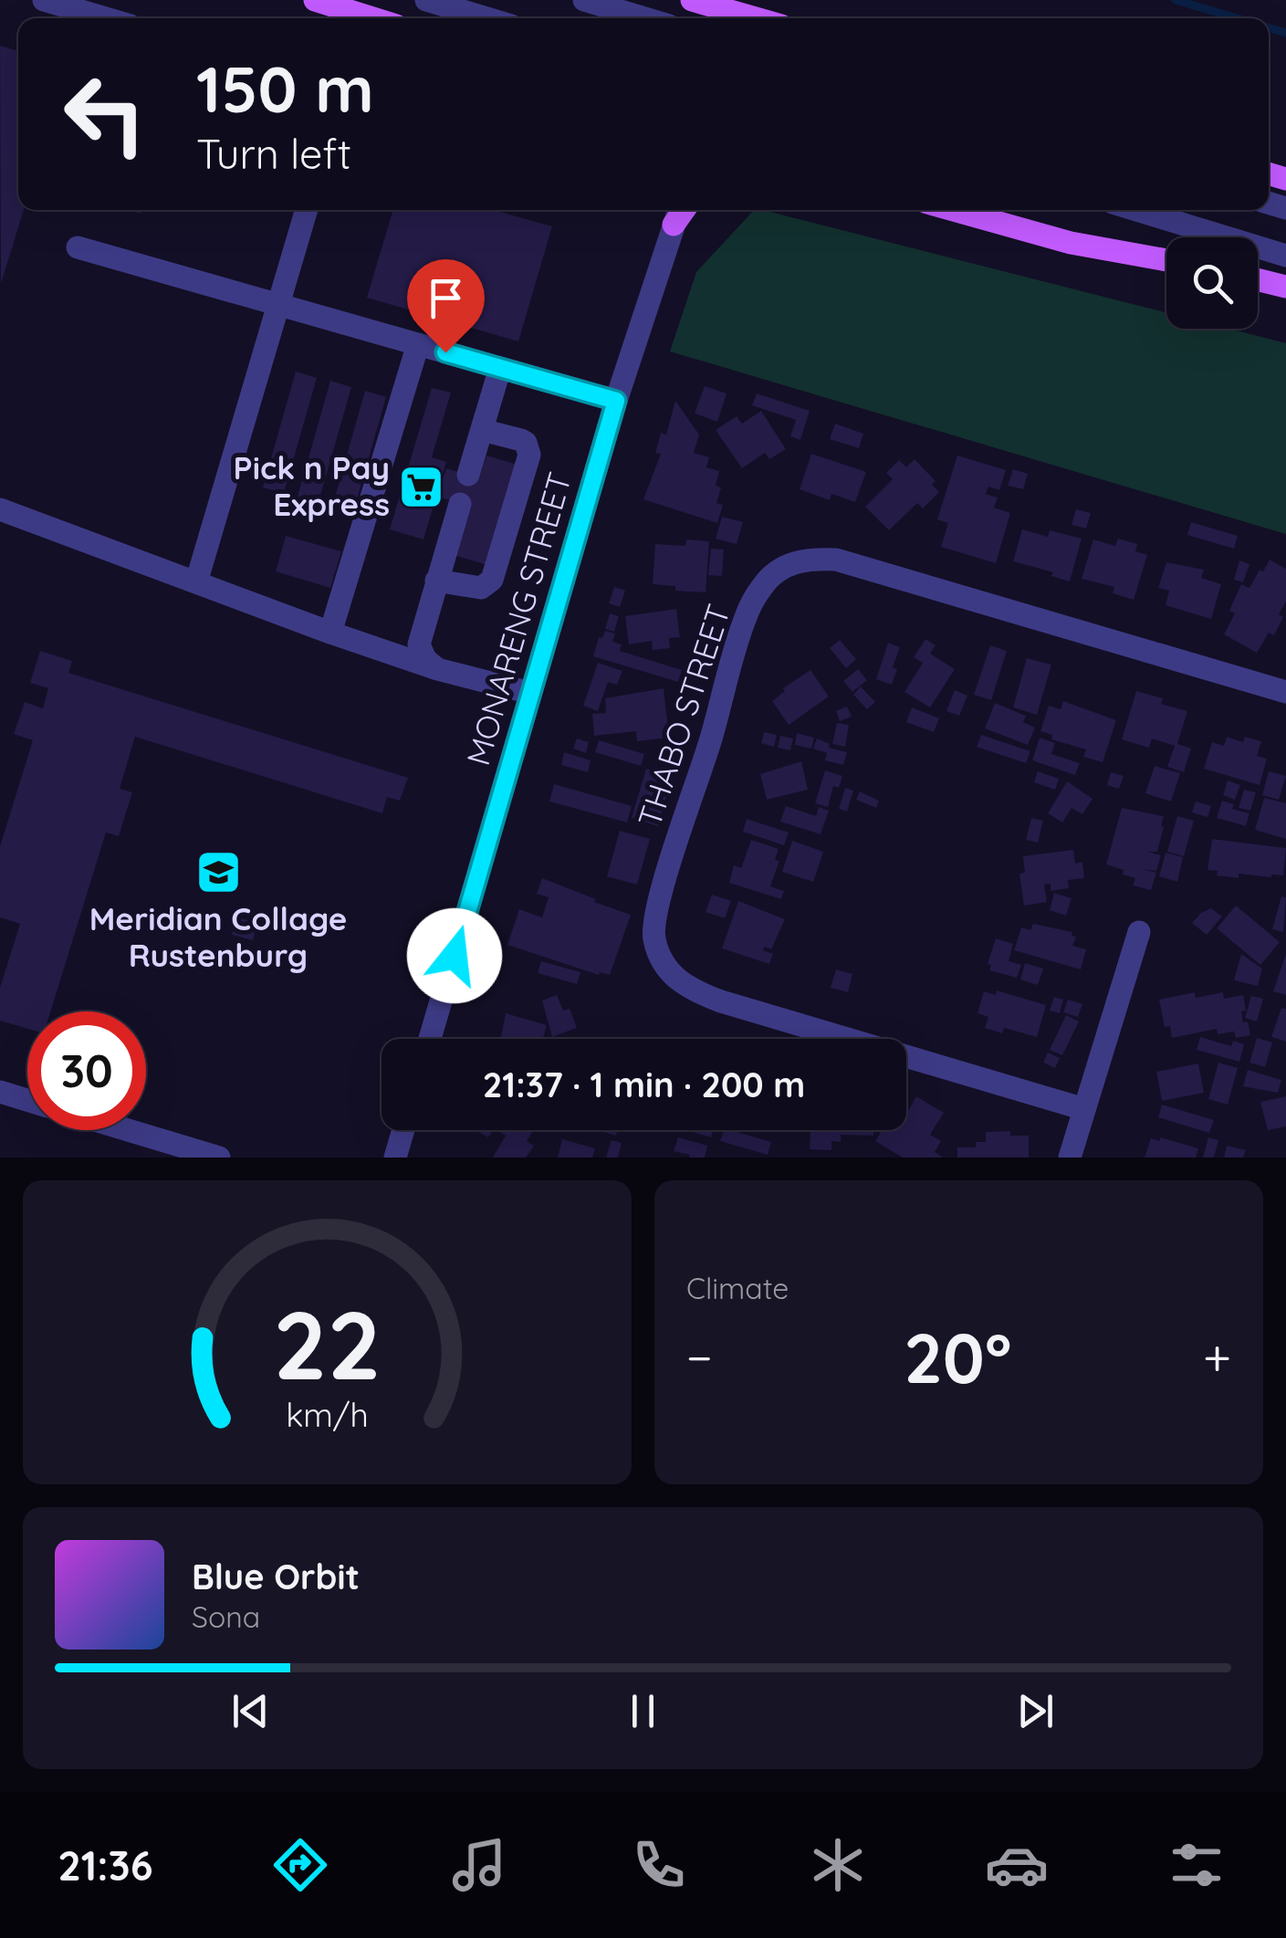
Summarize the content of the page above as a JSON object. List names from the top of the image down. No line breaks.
{"streets":{"street":["MONARENG STREET","THABO STREET"]},"places":{"supermarket":["Pick n Pay Express"],"school or university":["Meridian Collage Rustenburg"]},"page":{"turn":["150 m","Turn left"],"limit":"30","trip":"21:37 · 1 min · 200 m","tile":"Climate","heat":["−","20°","+"],"song":["Blue Orbit","Sona"],"tabs":"21:36","gauge":["22","km/h"]}}
